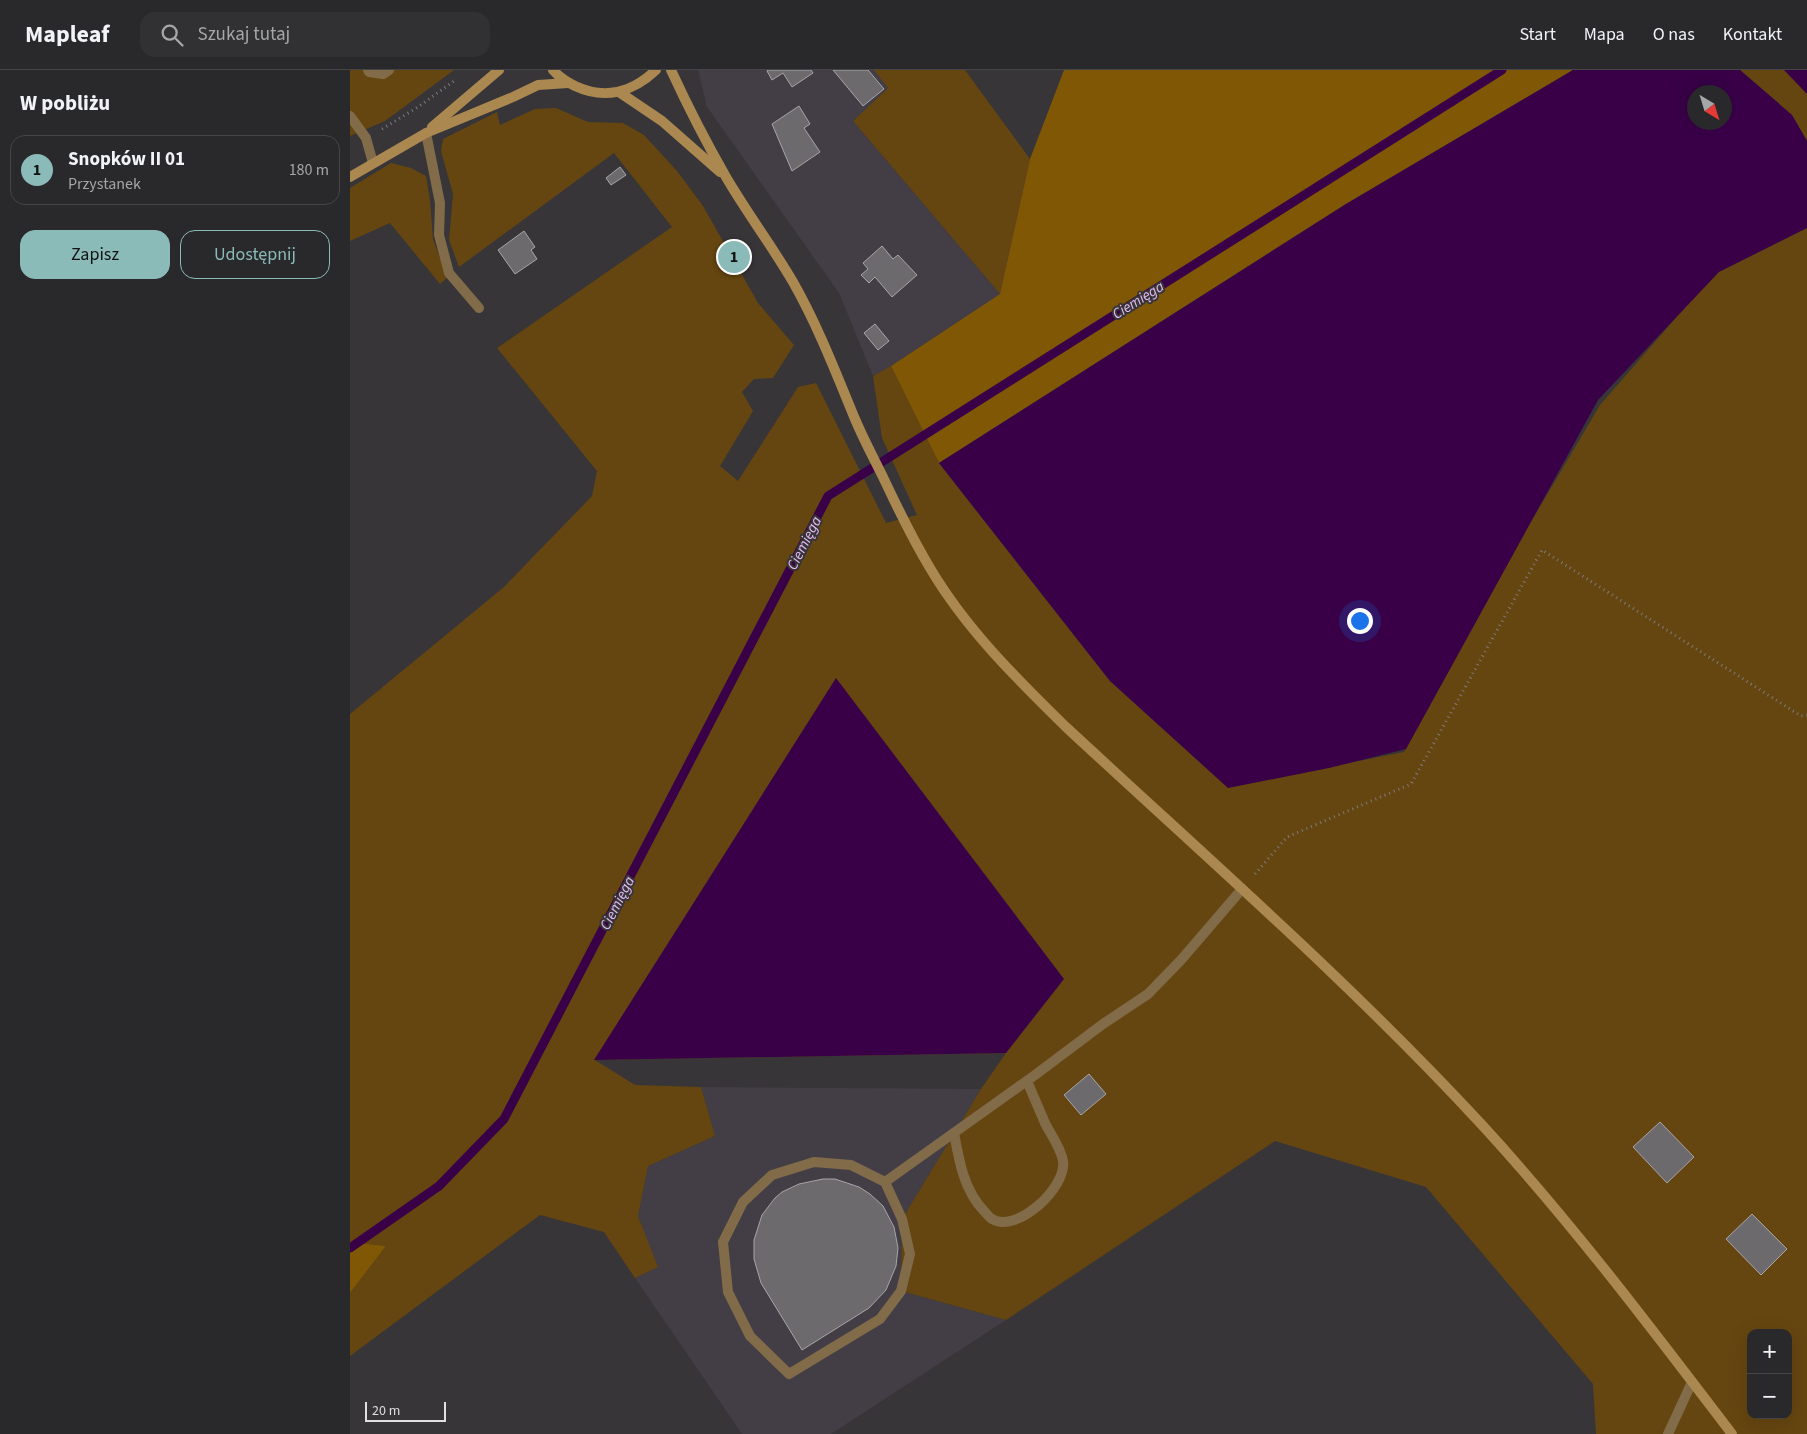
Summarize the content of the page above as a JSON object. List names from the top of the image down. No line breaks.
{"water":["Ciemięga"],"scale_bar":"20 m","north":"bottom right","page":{"header":"Mapleaf","search":"Szukaj tutaj","nav":["Start","Mapa","O nas","Kontakt"],"heading":"W pobliżu","list":[{"mark":"1","name":"Snopków II 01","note":"Przystanek","value":"180 m"}],"buttons":["Zapisz","Udostępnij"],"pins":"1","map_buttons":["+","−"],"scale":"20 m"}}
